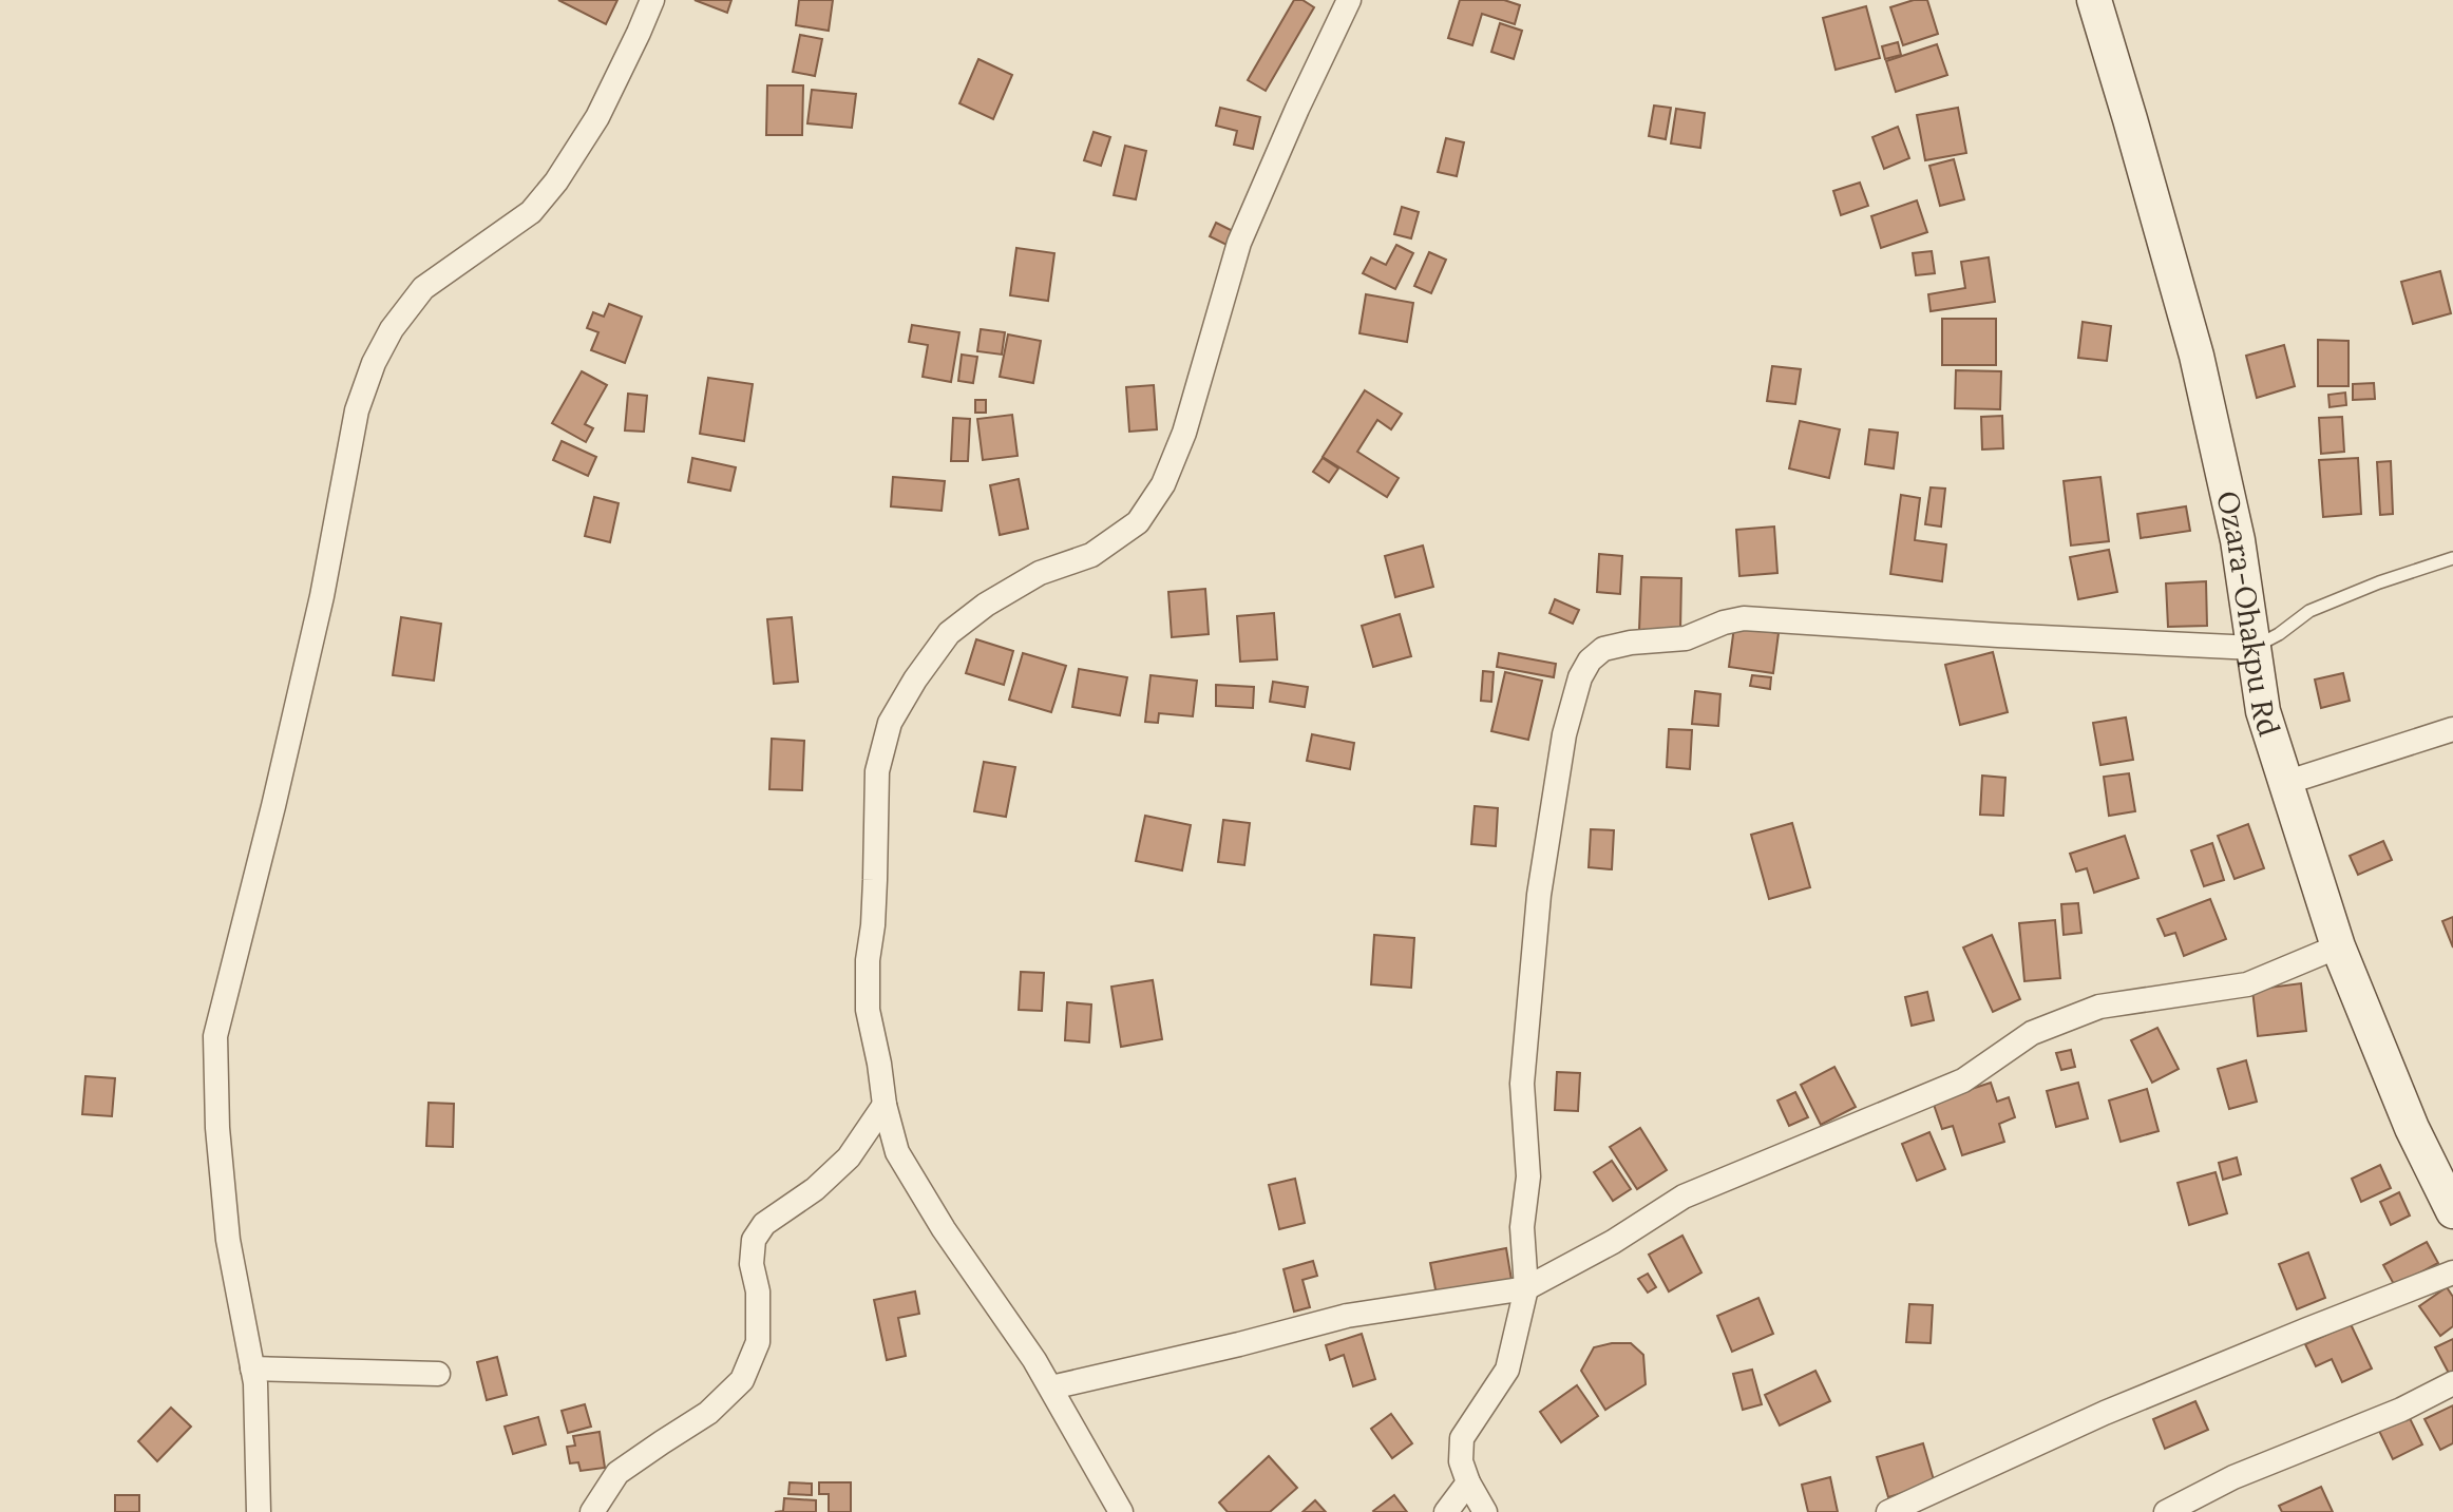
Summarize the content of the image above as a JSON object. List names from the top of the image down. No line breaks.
{"streets":{"main road":["Ozara-Ohakpu Rd"]}}
